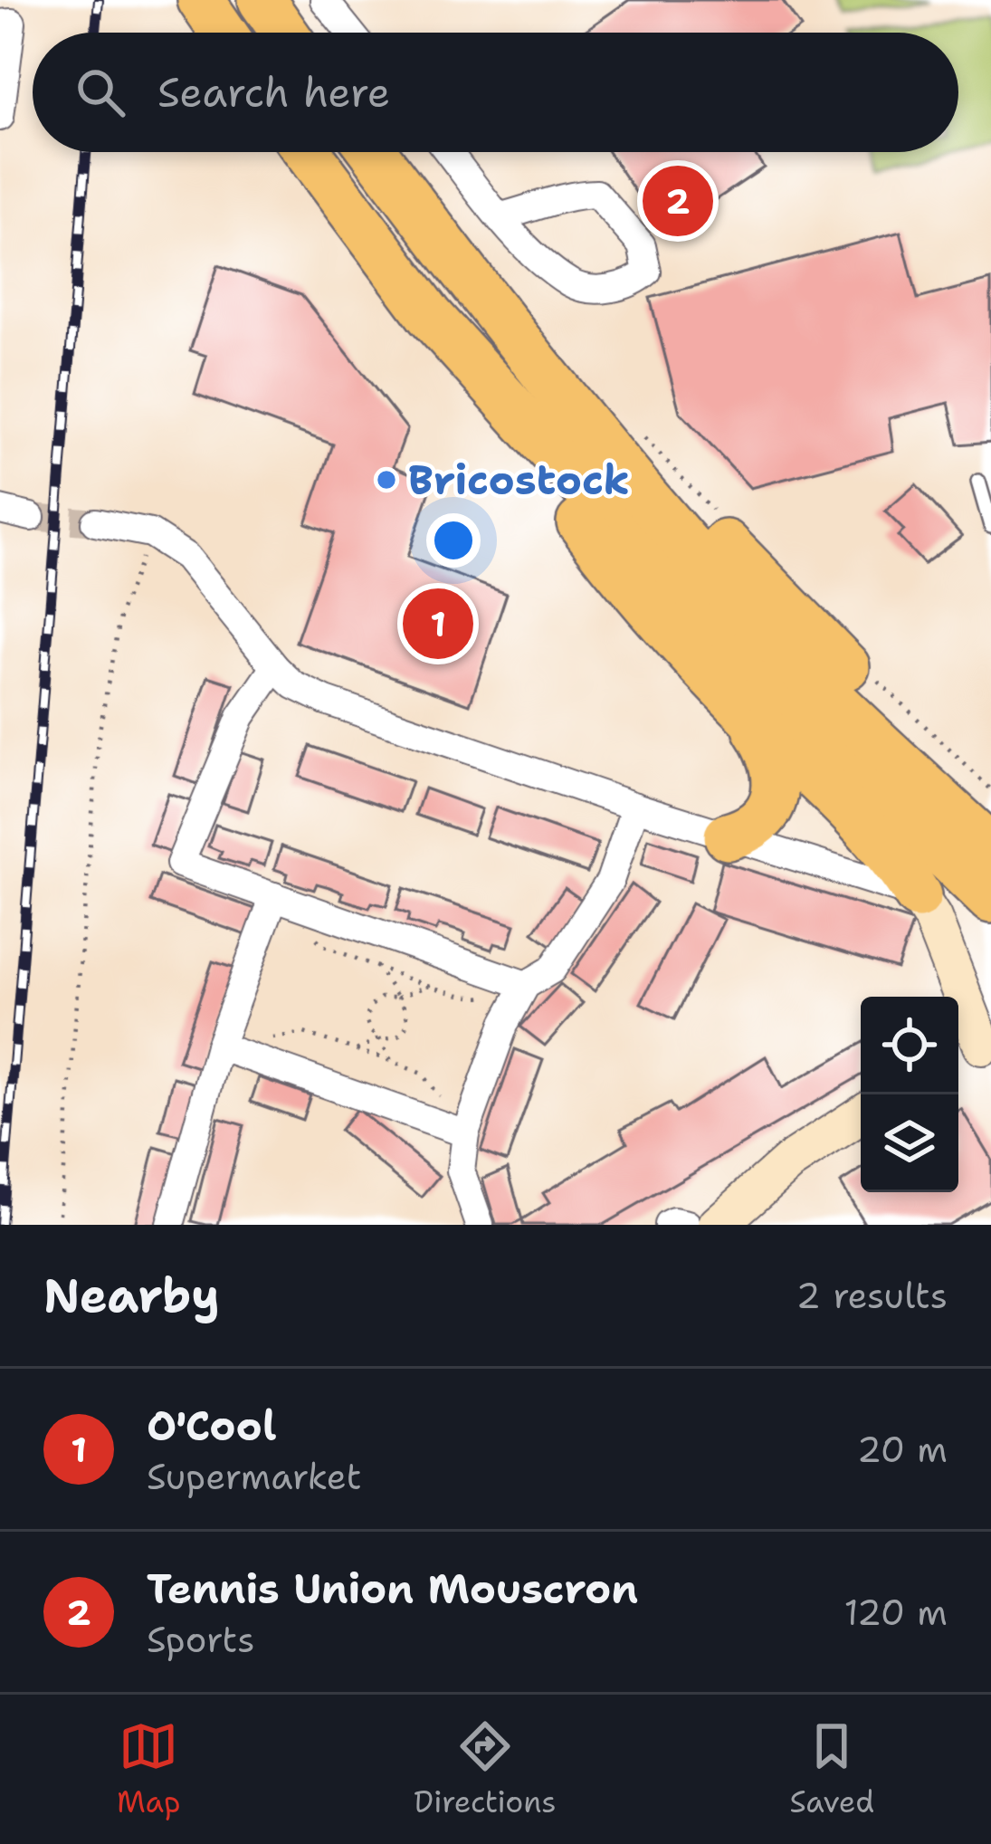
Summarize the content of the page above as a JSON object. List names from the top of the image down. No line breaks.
{"places":["Bricostock"],"page":{"search":"Search here","pins":["2","1"],"heading":["Nearby","2 results"],"list":[{"mark":"1","name":"O'Cool","note":"Supermarket","value":"20 m"},{"mark":"2","name":"Tennis Union Mouscron","note":"Sports","value":"120 m"}],"nav":["Map","Directions","Saved"]}}
